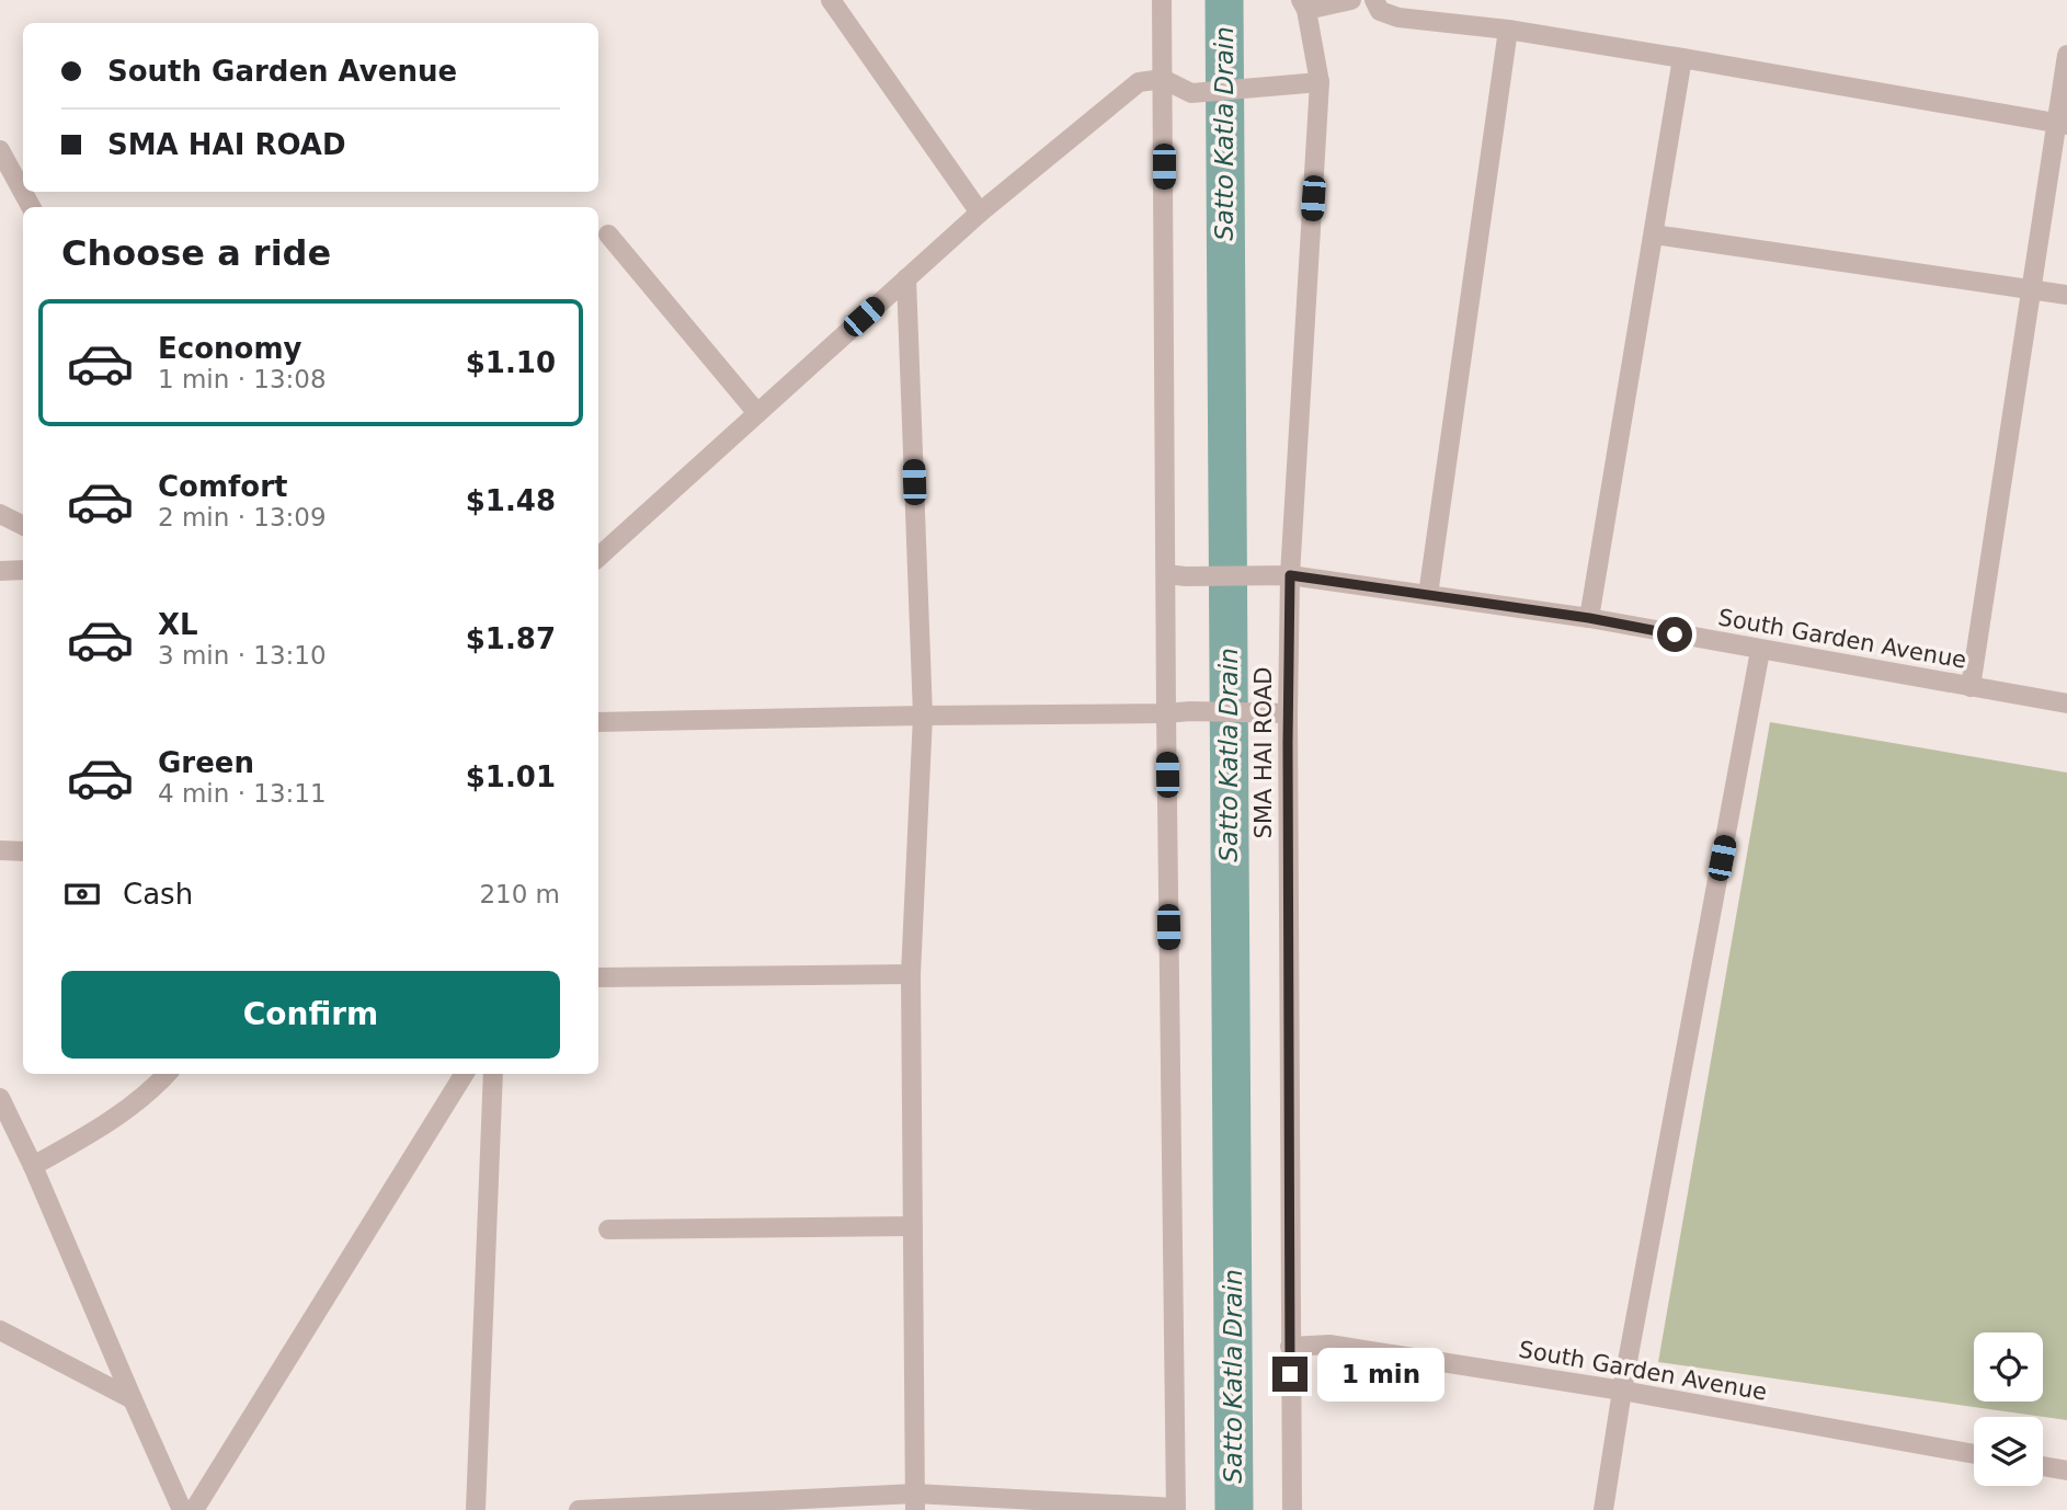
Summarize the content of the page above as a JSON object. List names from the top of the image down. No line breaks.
{"streets":{"street":["South Garden Avenue","SMA HAI ROAD"]},"crossings":[["South Garden Avenue","SMA HAI ROAD"]],"water":["Satto Katla Drain"],"page":{"banner":["South Garden Avenue","SMA HAI ROAD"],"heading":"Choose a ride","list":[{"name":"Economy","note":"1 min · 13:08","value":"$1.10"},{"name":"Comfort","note":"2 min · 13:09","value":"$1.48"},{"name":"XL","note":"3 min · 13:10","value":"$1.87"},{"name":"Green","note":"4 min · 13:11","value":"$1.01"}],"pay":["Cash","210 m"],"buttons":"Confirm","bubble":"1 min"}}
